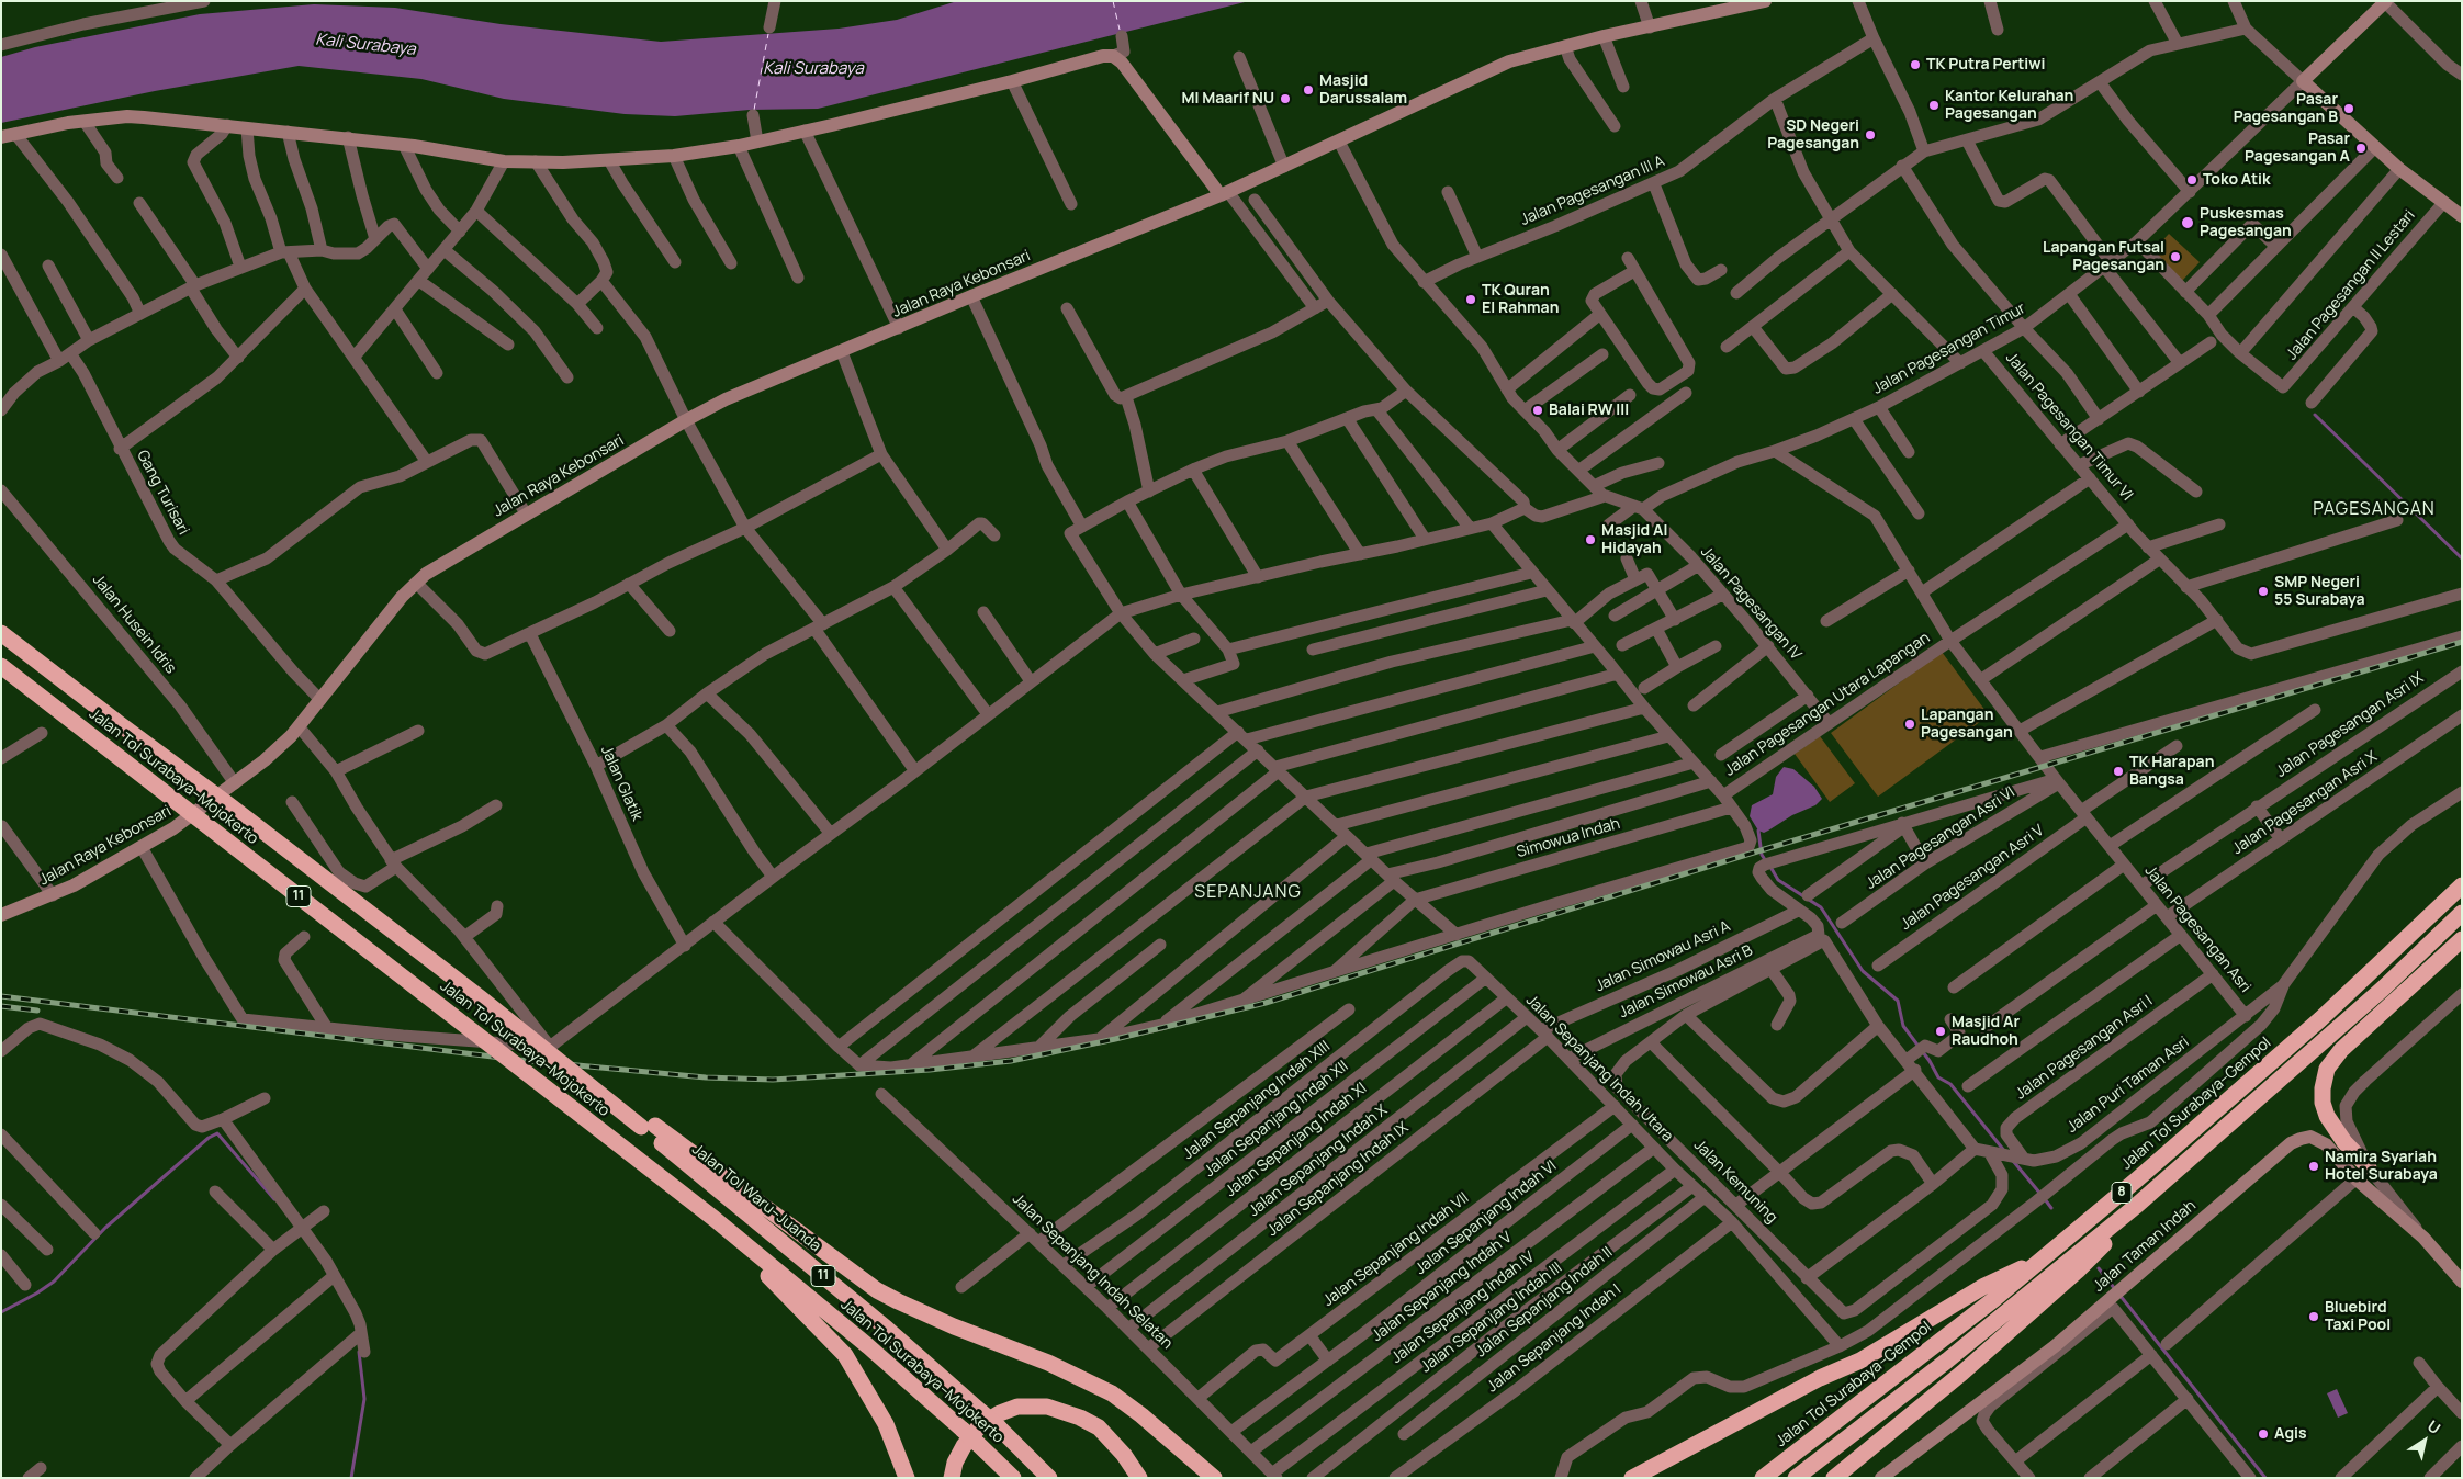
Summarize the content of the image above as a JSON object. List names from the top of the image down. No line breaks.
{"streets":{"highway":["Jalan Tol Surabaya–Mojokerto","11","Jalan Tol Surabaya–Gempol","8","Jalan Tol Waru–Juanda"],"street":["Jalan Pagesangan III A","Jalan Raya Kebonsari","Jalan Pagesangan II Lestari","Jalan Pagesangan Timur","Jalan Pagesangan Timur VI","Gang Turisari","Jalan Pagesangan IV","Jalan Husein Idris","Jalan Pagesangan Utara Lapangan","Jalan Pagesangan Asri IX","Jalan Glatik","Jalan Pagesangan Asri X","Simowua Indah","Jalan Pagesangan Asri VI","Jalan Pagesangan Asri V","Jalan Pagesangan Asri","Jalan Simowau Asri A","Jalan Simowau Asri B","Jalan Pagesangan Asri I","Jalan Sepanjang Indah Utara","Jalan Puri Taman Asri","Jalan Sepanjang Indah XIII","Jalan Sepanjang Indah XII","Jalan Sepanjang Indah XI","Jalan Sepanjang Indah X","Jalan Sepanjang Indah IX","Jalan Kemuning","Jalan Sepanjang Indah VI","Jalan Taman Indah","Jalan Sepanjang Indah VII","Jalan Sepanjang Indah Selatan","Jalan Sepanjang Indah V","Jalan Sepanjang Indah II","Jalan Sepanjang Indah IV","Jalan Sepanjang Indah III","Jalan Sepanjang Indah I"]},"crossings":[["Jalan Pagesangan III A","Jalan Pagesangan IV"],["Jalan Raya Kebonsari","Gang Turisari"],["Jalan Raya Kebonsari","Jalan Pagesangan IV"],["Jalan Raya Kebonsari","Jalan Husein Idris"],["Jalan Pagesangan Timur","Jalan Pagesangan Timur VI"],["Jalan Pagesangan Timur VI","Jalan Pagesangan Utara Lapangan"],["Jalan Pagesangan IV","Jalan Pagesangan Utara Lapangan"],["Jalan Pagesangan Utara Lapangan","Jalan Pagesangan Asri"],["Jalan Pagesangan Asri IX","Jalan Pagesangan Asri"],["Jalan Tol Surabaya–Mojokerto","Jalan Tol Waru–Juanda"],["Jalan Pagesangan Asri X","Jalan Pagesangan Asri"],["Jalan Pagesangan Asri VI","Jalan Pagesangan Asri"],["Jalan Pagesangan Asri V","Jalan Pagesangan Asri"],["Jalan Pagesangan Asri","Jalan Pagesangan Asri I"],["Jalan Pagesangan Asri","Jalan Puri Taman Asri"],["Jalan Simowau Asri A","Jalan Sepanjang Indah Utara"],["Jalan Simowau Asri A","Jalan Sepanjang Indah IX"],["Jalan Simowau Asri B","Jalan Sepanjang Indah Utara"],["Jalan Simowau Asri B","Jalan Kemuning"],["Jalan Pagesangan Asri I","Jalan Puri Taman Asri"],["Jalan Sepanjang Indah Utara","Jalan Sepanjang Indah XIII"],["Jalan Sepanjang Indah Utara","Jalan Sepanjang Indah XII"],["Jalan Sepanjang Indah Utara","Jalan Sepanjang Indah XI"],["Jalan Sepanjang Indah Utara","Jalan Sepanjang Indah X"],["Jalan Sepanjang Indah Utara","Jalan Sepanjang Indah IX"],["Jalan Sepanjang Indah Utara","Jalan Sepanjang Indah VI"],["Jalan Sepanjang Indah Utara","Jalan Sepanjang Indah VII"],["Jalan Sepanjang Indah Utara","Jalan Sepanjang Indah V"],["Jalan Sepanjang Indah Utara","Jalan Sepanjang Indah II"],["Jalan Sepanjang Indah Utara","Jalan Sepanjang Indah IV"],["Jalan Sepanjang Indah Utara","Jalan Sepanjang Indah III"],["Jalan Sepanjang Indah Utara","Jalan Sepanjang Indah I"],["Jalan Puri Taman Asri","Jalan Kemuning"],["Jalan Sepanjang Indah XIII","Jalan Sepanjang Indah Selatan"],["Jalan Sepanjang Indah XII","Jalan Sepanjang Indah Selatan"],["Jalan Sepanjang Indah XI","Jalan Sepanjang Indah Selatan"],["Jalan Sepanjang Indah X","Jalan Sepanjang Indah Selatan"],["Jalan Sepanjang Indah IX","Jalan Sepanjang Indah Selatan"],["Jalan Sepanjang Indah VI","Jalan Sepanjang Indah Selatan"],["Jalan Sepanjang Indah VII","Jalan Sepanjang Indah Selatan"],["Jalan Sepanjang Indah Selatan","Jalan Sepanjang Indah V"],["Jalan Sepanjang Indah Selatan","Jalan Sepanjang Indah IV"]],"districts":["PAGESANGAN","SEPANJANG"],"water":["Kali Surabaya"],"places":["TK Putra Pertiwi","Masjid Darussalam","MI Maarif NU","Kantor Kelurahan Pagesangan","Pasar Pagesangan B","SD Negeri Pagesangan","Pasar Pagesangan A","Toko Atik","Puskesmas Pagesangan","Lapangan Futsal Pagesangan","TK Quran El Rahman","Balai RW III","Masjid Al Hidayah","SMP Negeri 55 Surabaya","Lapangan Pagesangan","TK Harapan Bangsa","Masjid Ar Raudhoh","Namira Syariah Hotel Surabaya","Bluebird Taxi Pool","Agis"],"north":"top right"}
